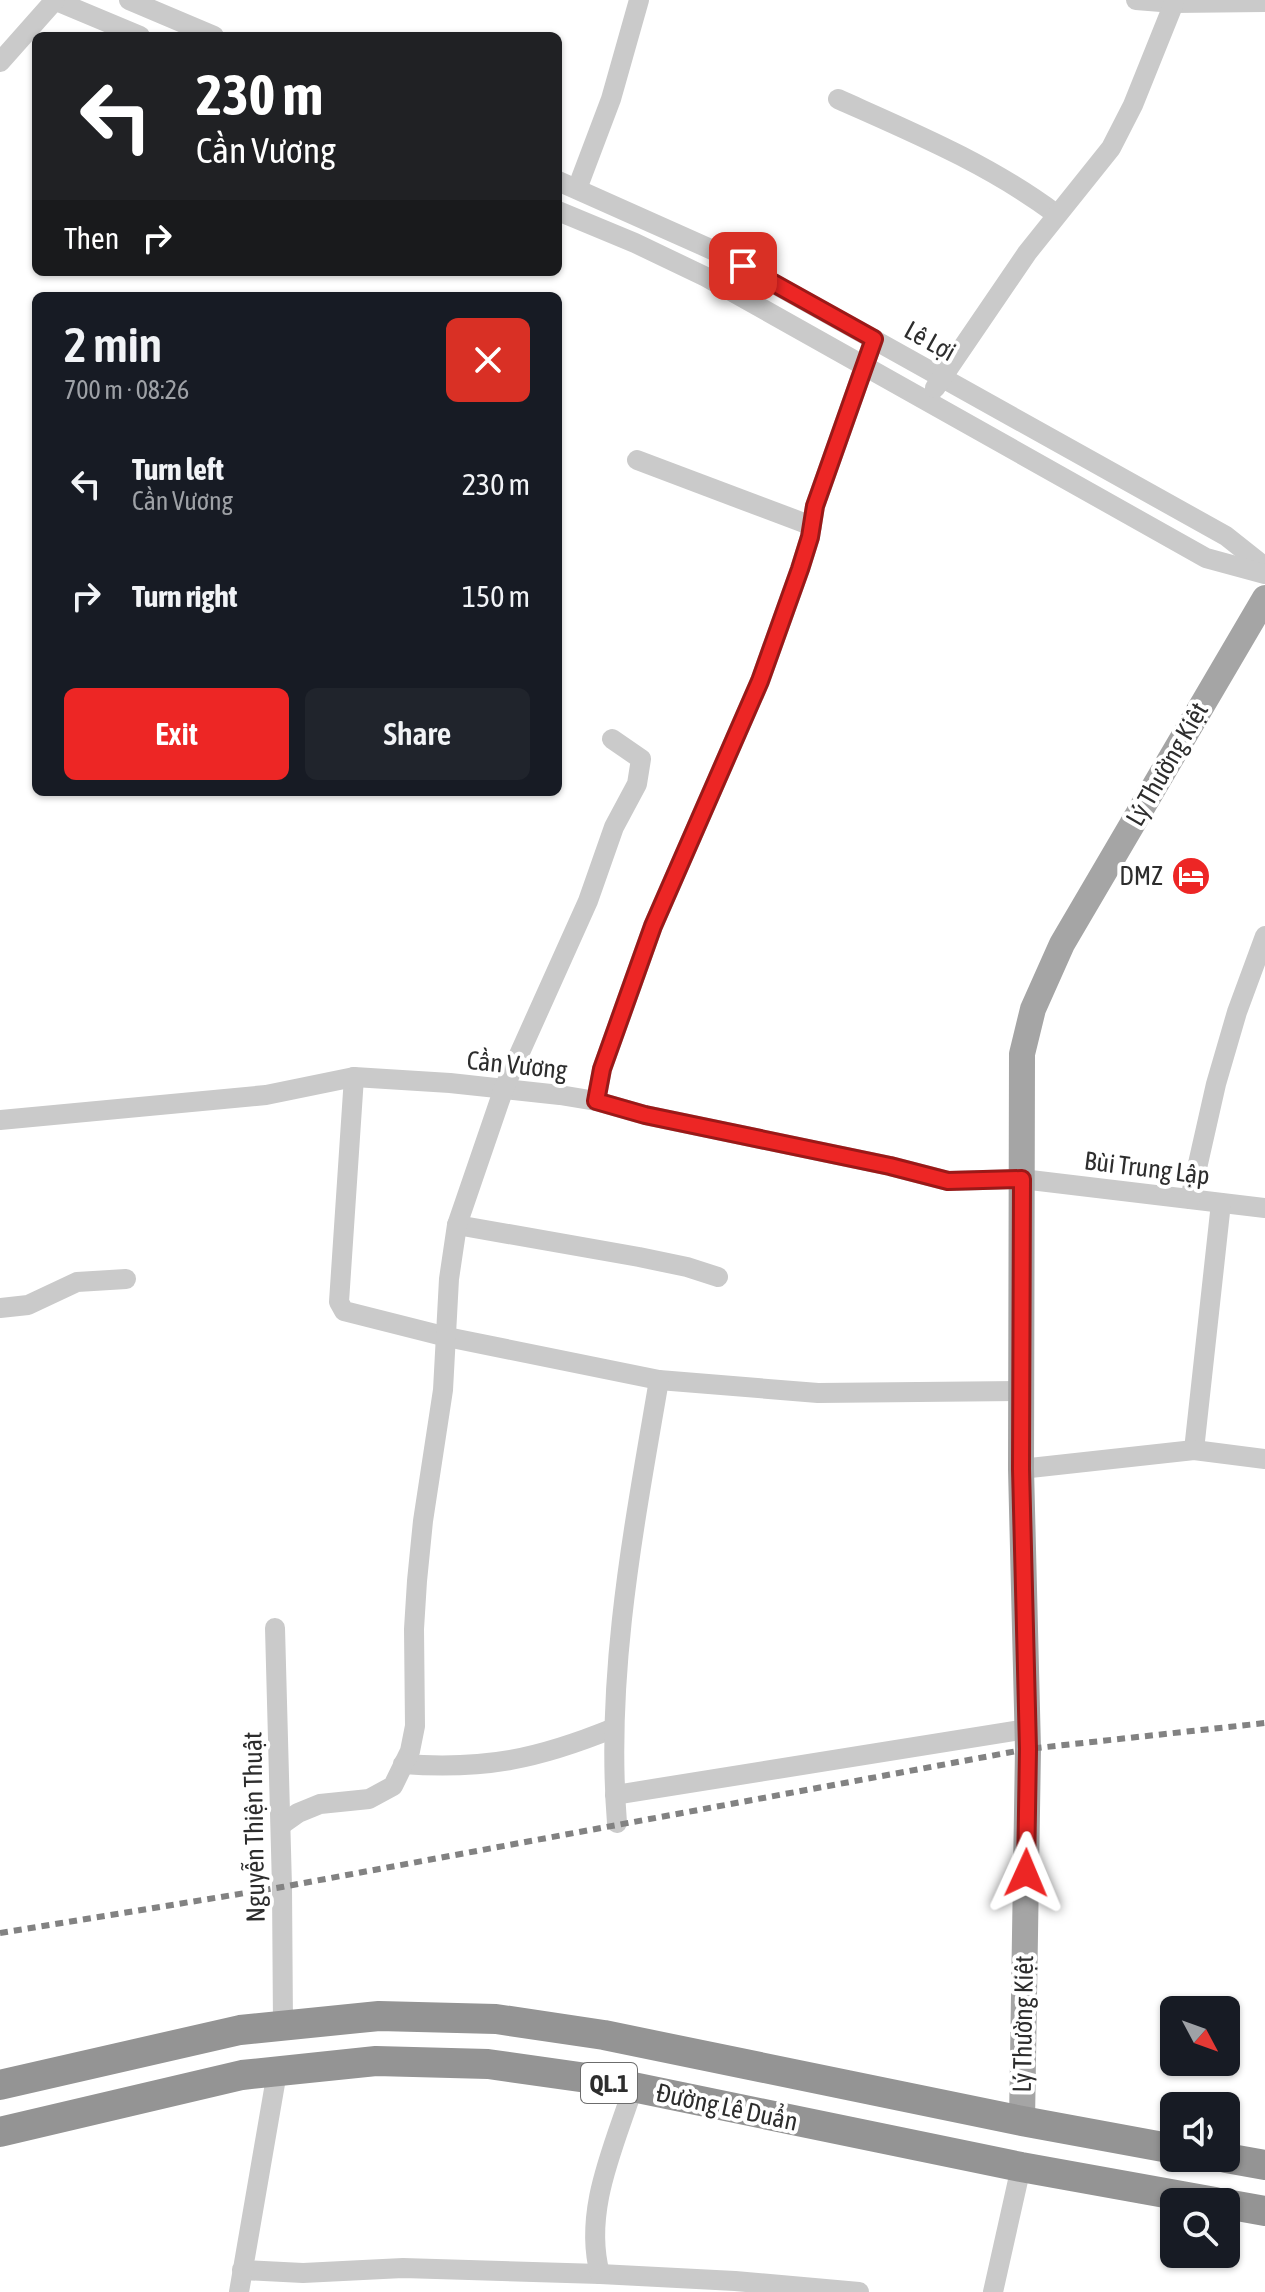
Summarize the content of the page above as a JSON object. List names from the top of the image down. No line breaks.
{"streets":{"highway":["QL.1","Đường Lê Duẩn"],"main road":["Lý Thường Kiệt"],"street":["Lê Lợi","Cần Vương","Bùi Trung Lập","Nguyễn Thiện Thuật"]},"crossings":[["Lý Thường Kiệt","Cần Vương"],["Lý Thường Kiệt","Bùi Trung Lập"],["Lý Thường Kiệt","Đường Lê Duẩn"],["Cần Vương","Bùi Trung Lập"],["Nguyễn Thiện Thuật","Đường Lê Duẩn"]],"places":{"hotel":["DMZ"]},"north":"bottom right","page":{"turn":["230 m","Cần Vương"],"then":"Then","heading":["2 min","700 m · 08:26"],"list":[{"name":"Turn left","note":"Cần Vương","value":"230 m"},{"name":"Turn right","value":"150 m"}],"buttons":["Exit","Share"]}}
